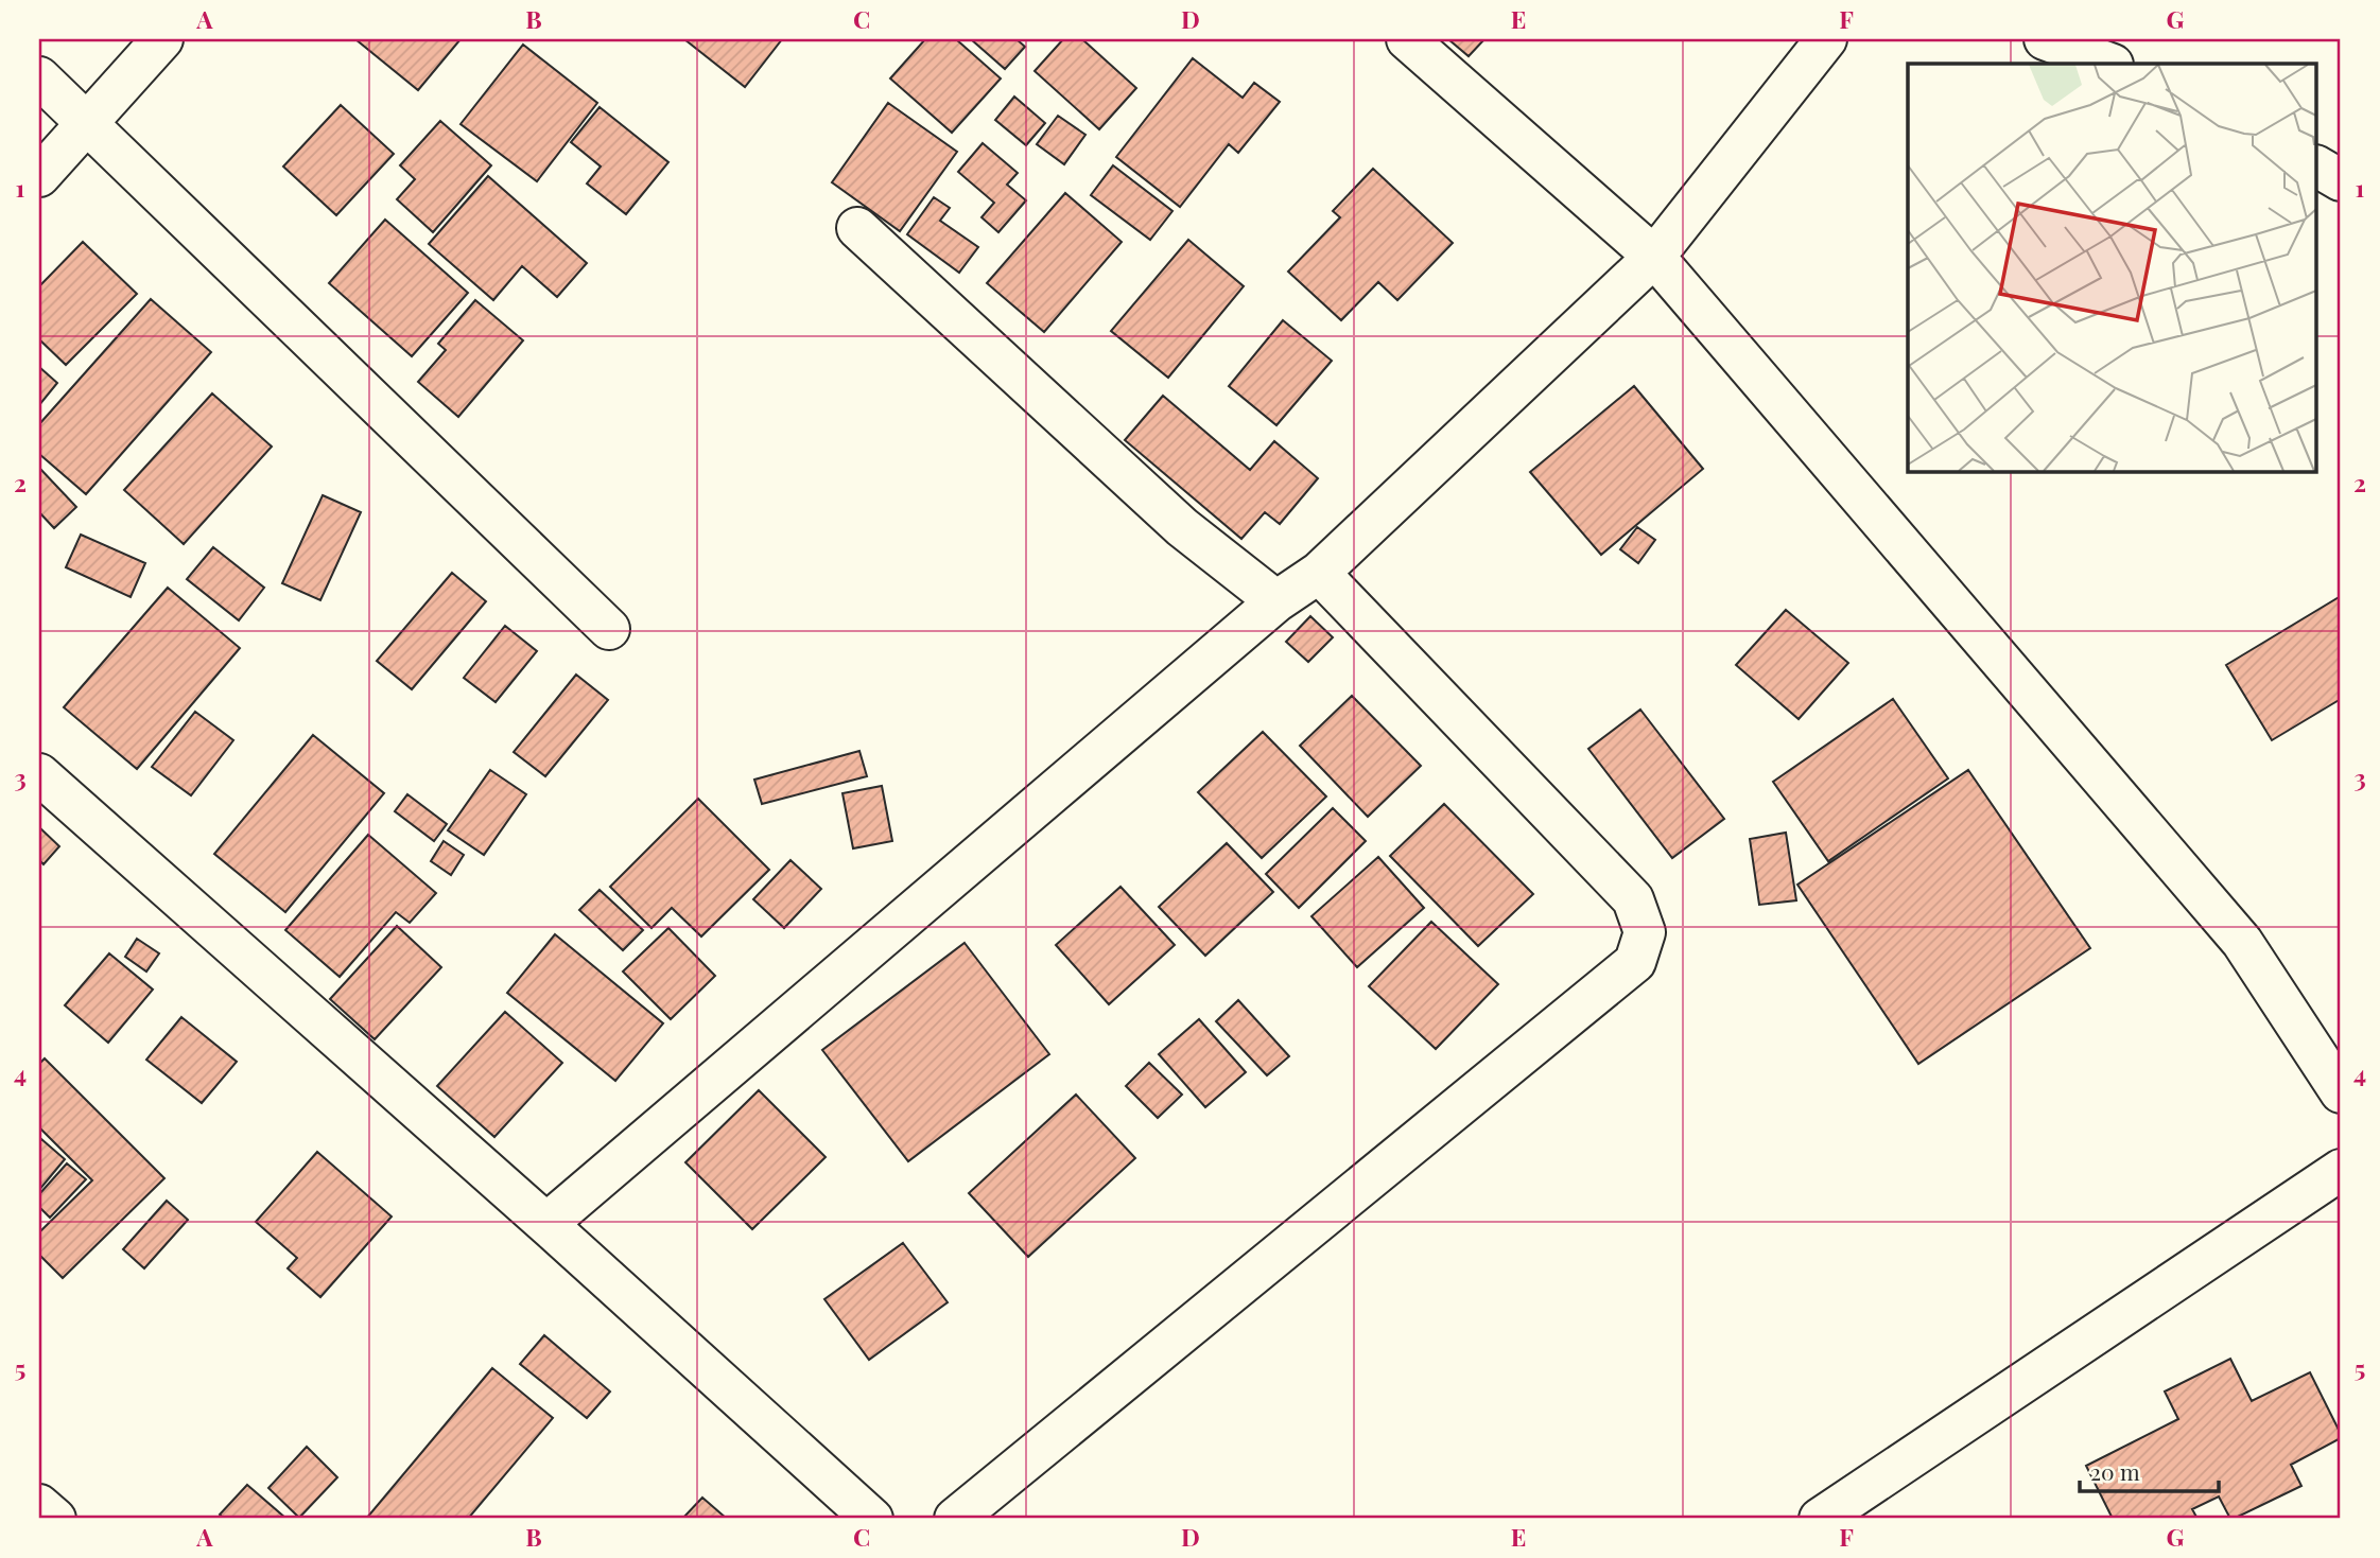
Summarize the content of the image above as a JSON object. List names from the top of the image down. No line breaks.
{"scale_bar":"20 m","grid":{"columns":["A","B","C","D","E","F","G"],"rows":["1","2","3","4","5"]}}
